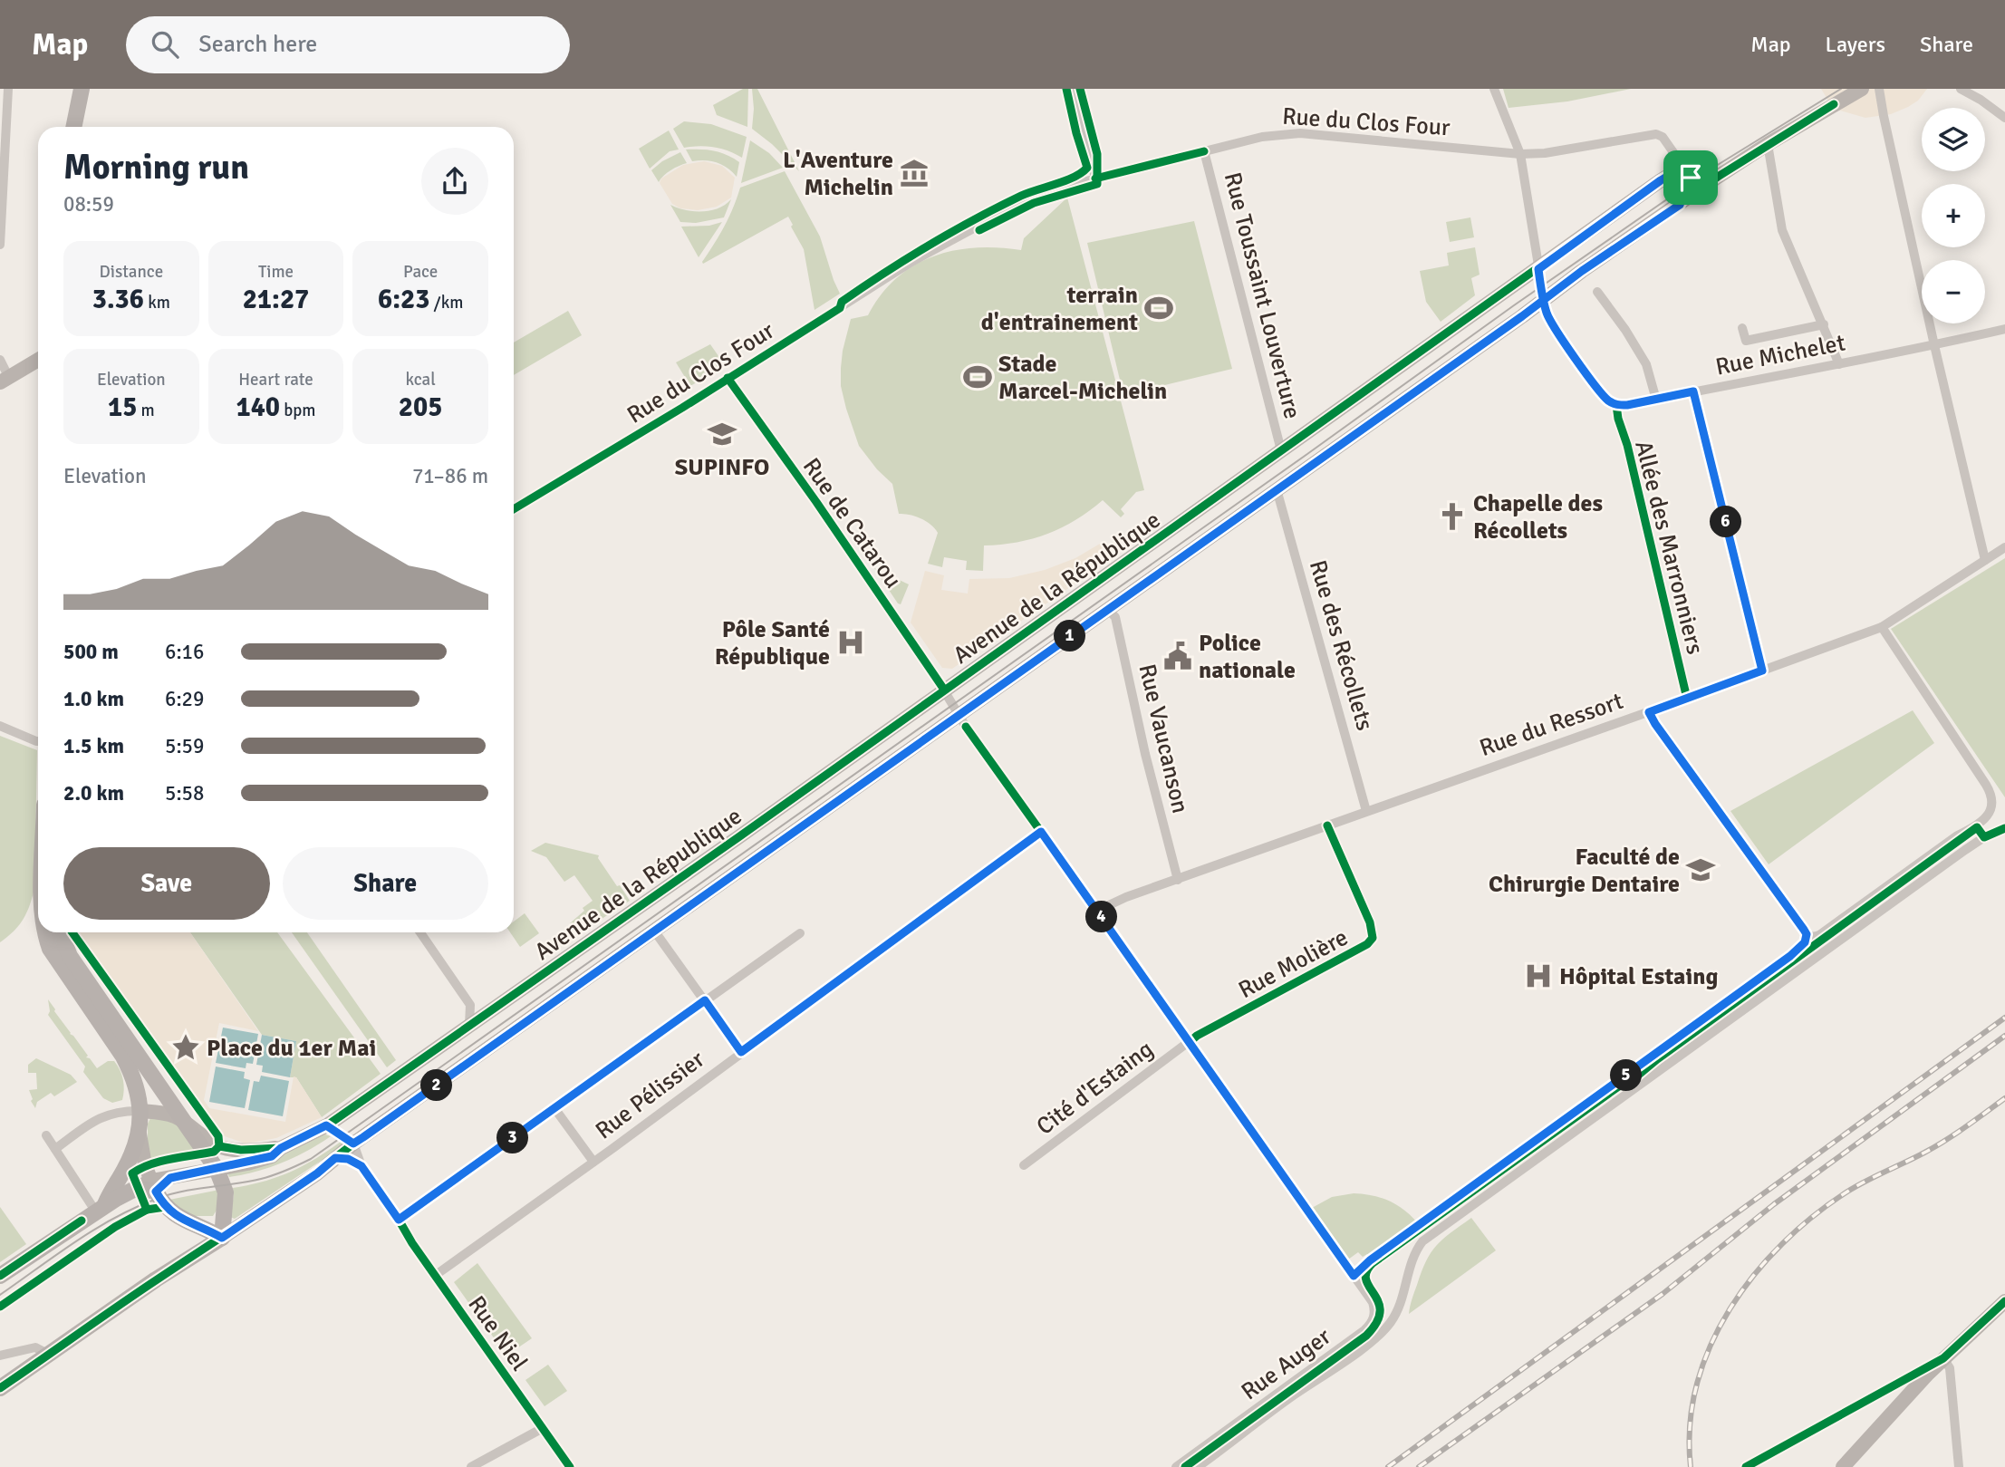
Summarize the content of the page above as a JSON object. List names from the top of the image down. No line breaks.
{"streets":{"main road":["Avenue de la République"],"street":["Rue du Clos Four","Rue Toussaint Louverture","Rue Michelet","Rue de Catarou","Allée des Marronniers","Rue des Récollets","Rue du Ressort","Rue Vaucanson","Rue Molière","Cité d'Estaing","Rue Pélissier","Rue Niel","Rue Auger"]},"crossings":[["Rue du Clos Four","Rue Toussaint Louverture"],["Rue du Clos Four","Rue de Catarou"],["Rue du Clos Four","Avenue de la République"],["Rue Toussaint Louverture","Avenue de la République"],["Rue Michelet","Allée des Marronniers"],["Rue de Catarou","Avenue de la République"],["Rue de Catarou","Rue du Ressort"],["Rue de Catarou","Rue Molière"],["Rue de Catarou","Cité d'Estaing"],["Rue de Catarou","Rue Pélissier"],["Rue de Catarou","Rue Auger"],["Allée des Marronniers","Rue du Ressort"],["Avenue de la République","Rue des Récollets"],["Avenue de la République","Rue Vaucanson"],["Avenue de la République","Rue Niel"],["Rue des Récollets","Rue du Ressort"],["Rue du Ressort","Rue Vaucanson"],["Rue du Ressort","Rue Molière"],["Rue Molière","Cité d'Estaing"],["Rue Molière","Rue Auger"],["Cité d'Estaing","Rue Auger"],["Rue Pélissier","Rue Niel"]],"places":{"museum":["L'Aventure Michelin"],"sports":["terrain d'entrainement","Stade Marcel-Michelin"],"school or university":["SUPINFO","Faculté de Chirurgie Dentaire"],"church":["Chapelle des Récollets"],"hospital":["Pôle Santé République","Hôpital Estaing"],"public building":["Police nationale"],"place":["Place du 1er Mai"]},"page":{"header":"Map","search":"Search here","nav":["Map","Layers","Share"],"map_buttons":["+","−"],"heading":["Morning run","08:59"],"stats":[["Distance","3.36 km"],["Time","21:27"],["Pace","6:23 /km"],["Elevation","15 m"],["Heart rate","140 bpm"],["kcal","205"]],"chart":["Elevation","71–86 m"],"pins":["6","1","4","5","2","3"],"list":[{"name":"500 m","note":"6:16"},{"name":"1.0 km","note":"6:29"},{"name":"1.5 km","note":"5:59"},{"name":"2.0 km","note":"5:58"}],"buttons":["Save","Share"]}}
